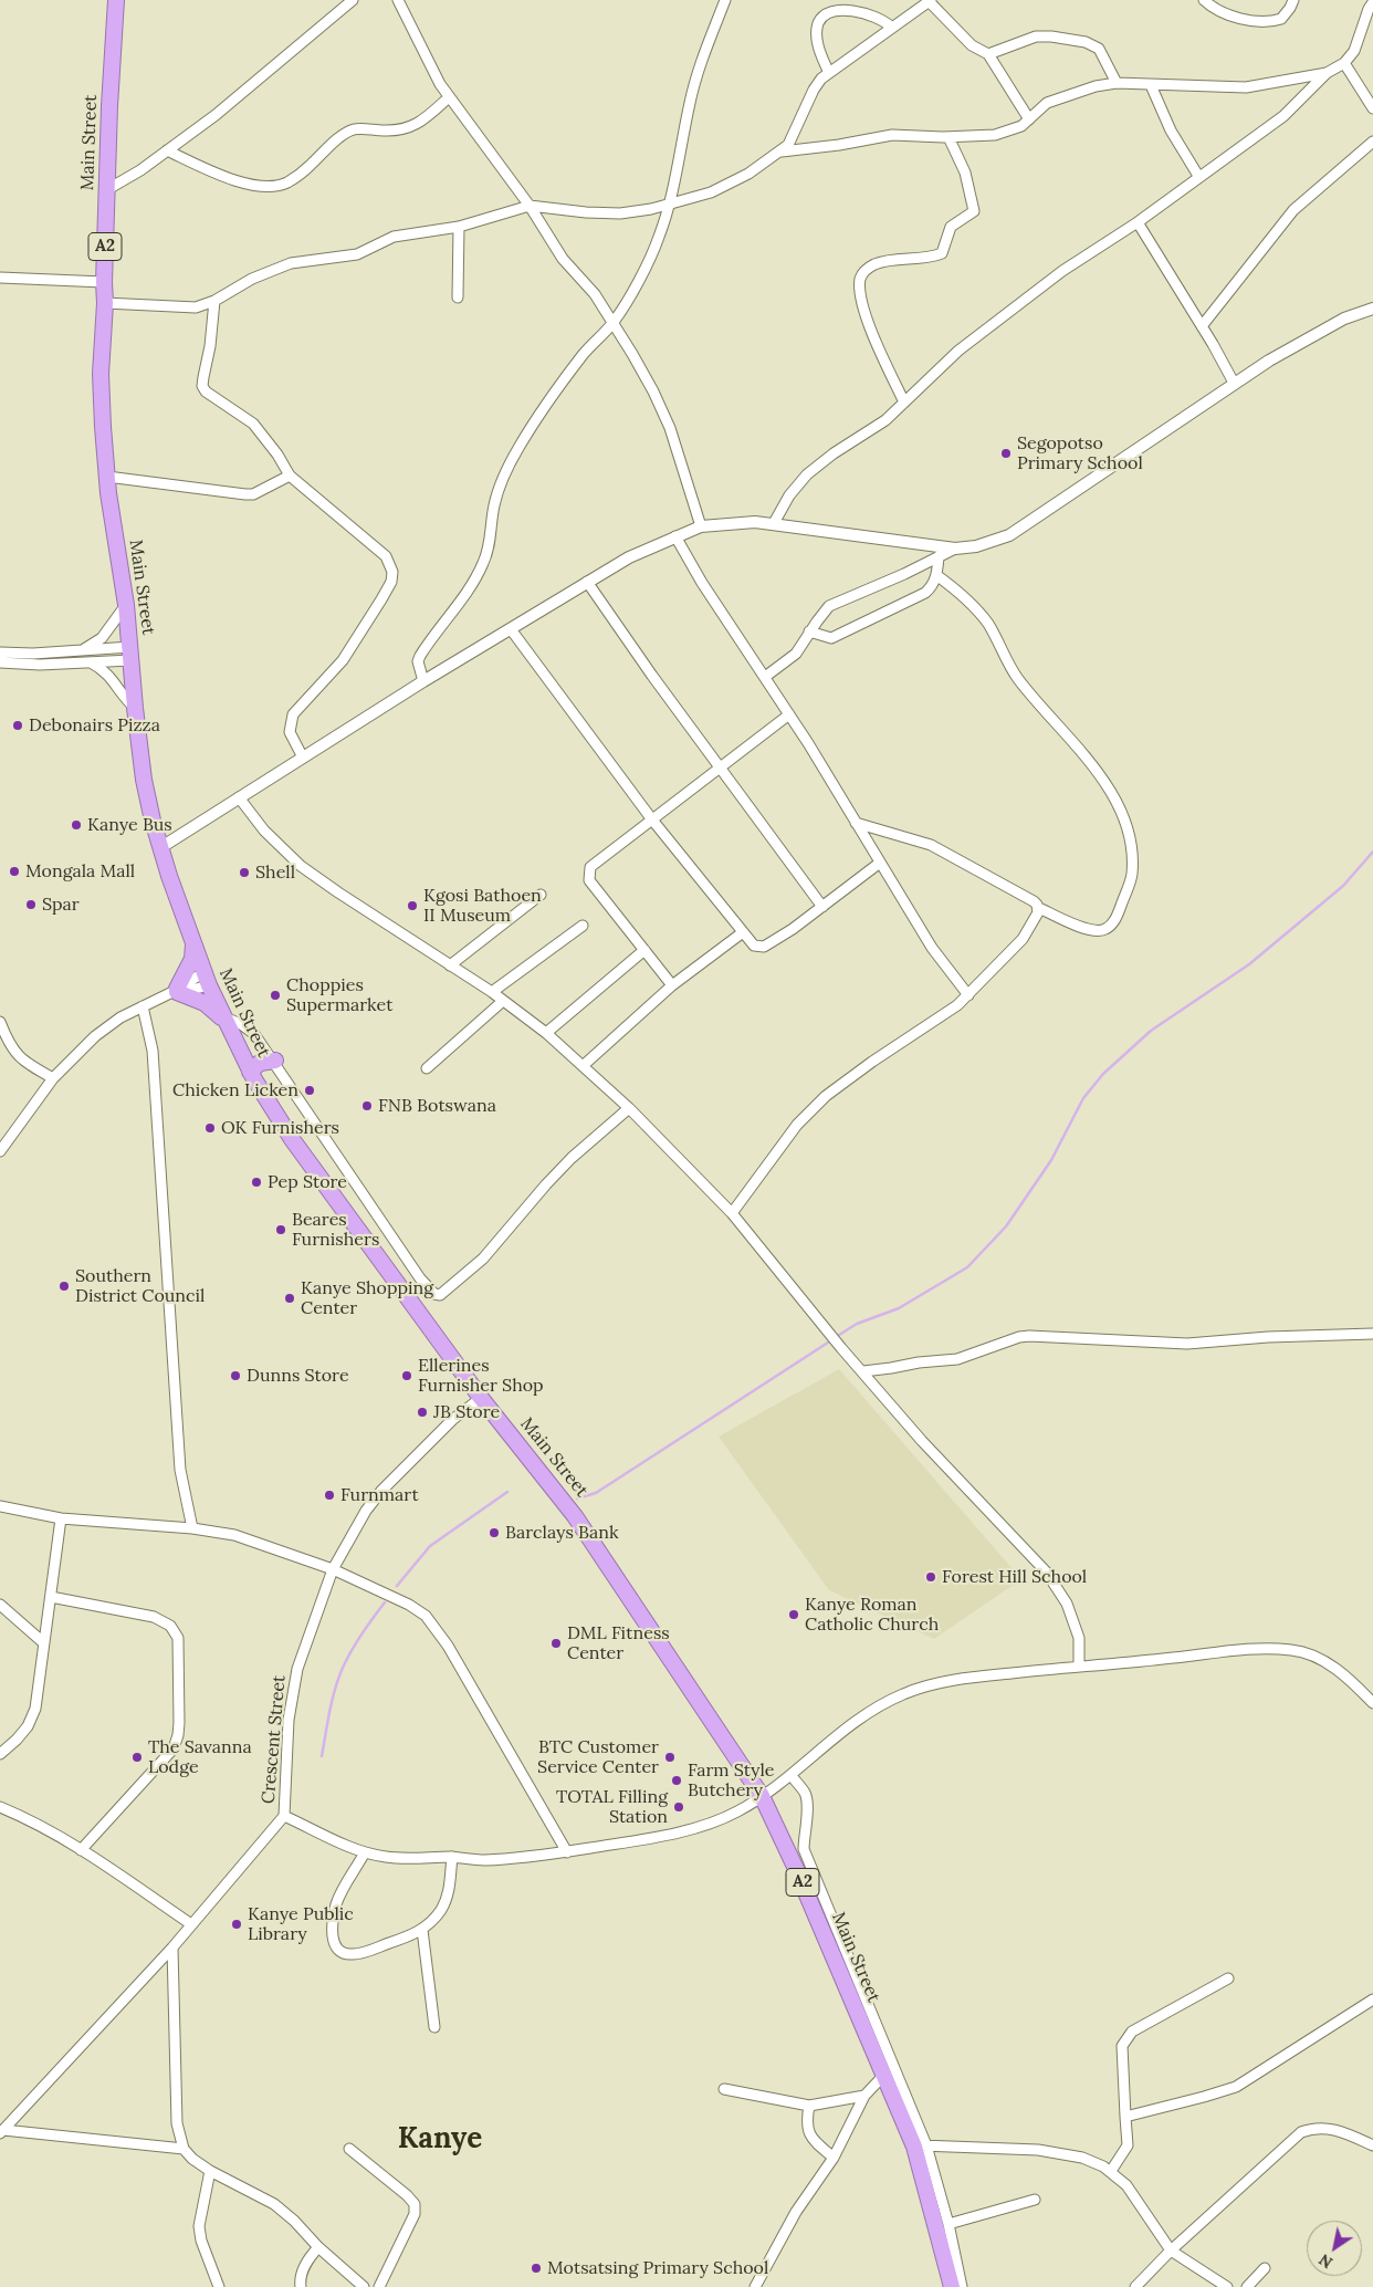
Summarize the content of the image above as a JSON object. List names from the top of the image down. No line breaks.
{"streets":{"highway":["Main Street","A2"],"street":["Crescent Street"]},"crossings":[["Main Street","Crescent Street"]],"districts":["Kanye"],"places":["Segopotso Primary School","Debonairs Pizza","Kanye Bus","Mongala Mall","Shell","Spar","Kgosi Bathoen II Museum","Choppies Supermarket","Chicken Licken","FNB Botswana","OK Furnishers","Pep Store","Beares Furnishers","Southern District Council","Kanye Shopping Center","Dunns Store","Ellerines Furnisher Shop","JB Store","Furnmart","Barclays Bank","Forest Hill School","Kanye Roman Catholic Church","DML Fitness Center","The Savanna Lodge","BTC Customer Service Center","Farm Style Butchery","TOTAL Filling Station","Kanye Public Library","Motsatsing Primary School"],"north":"bottom left"}
